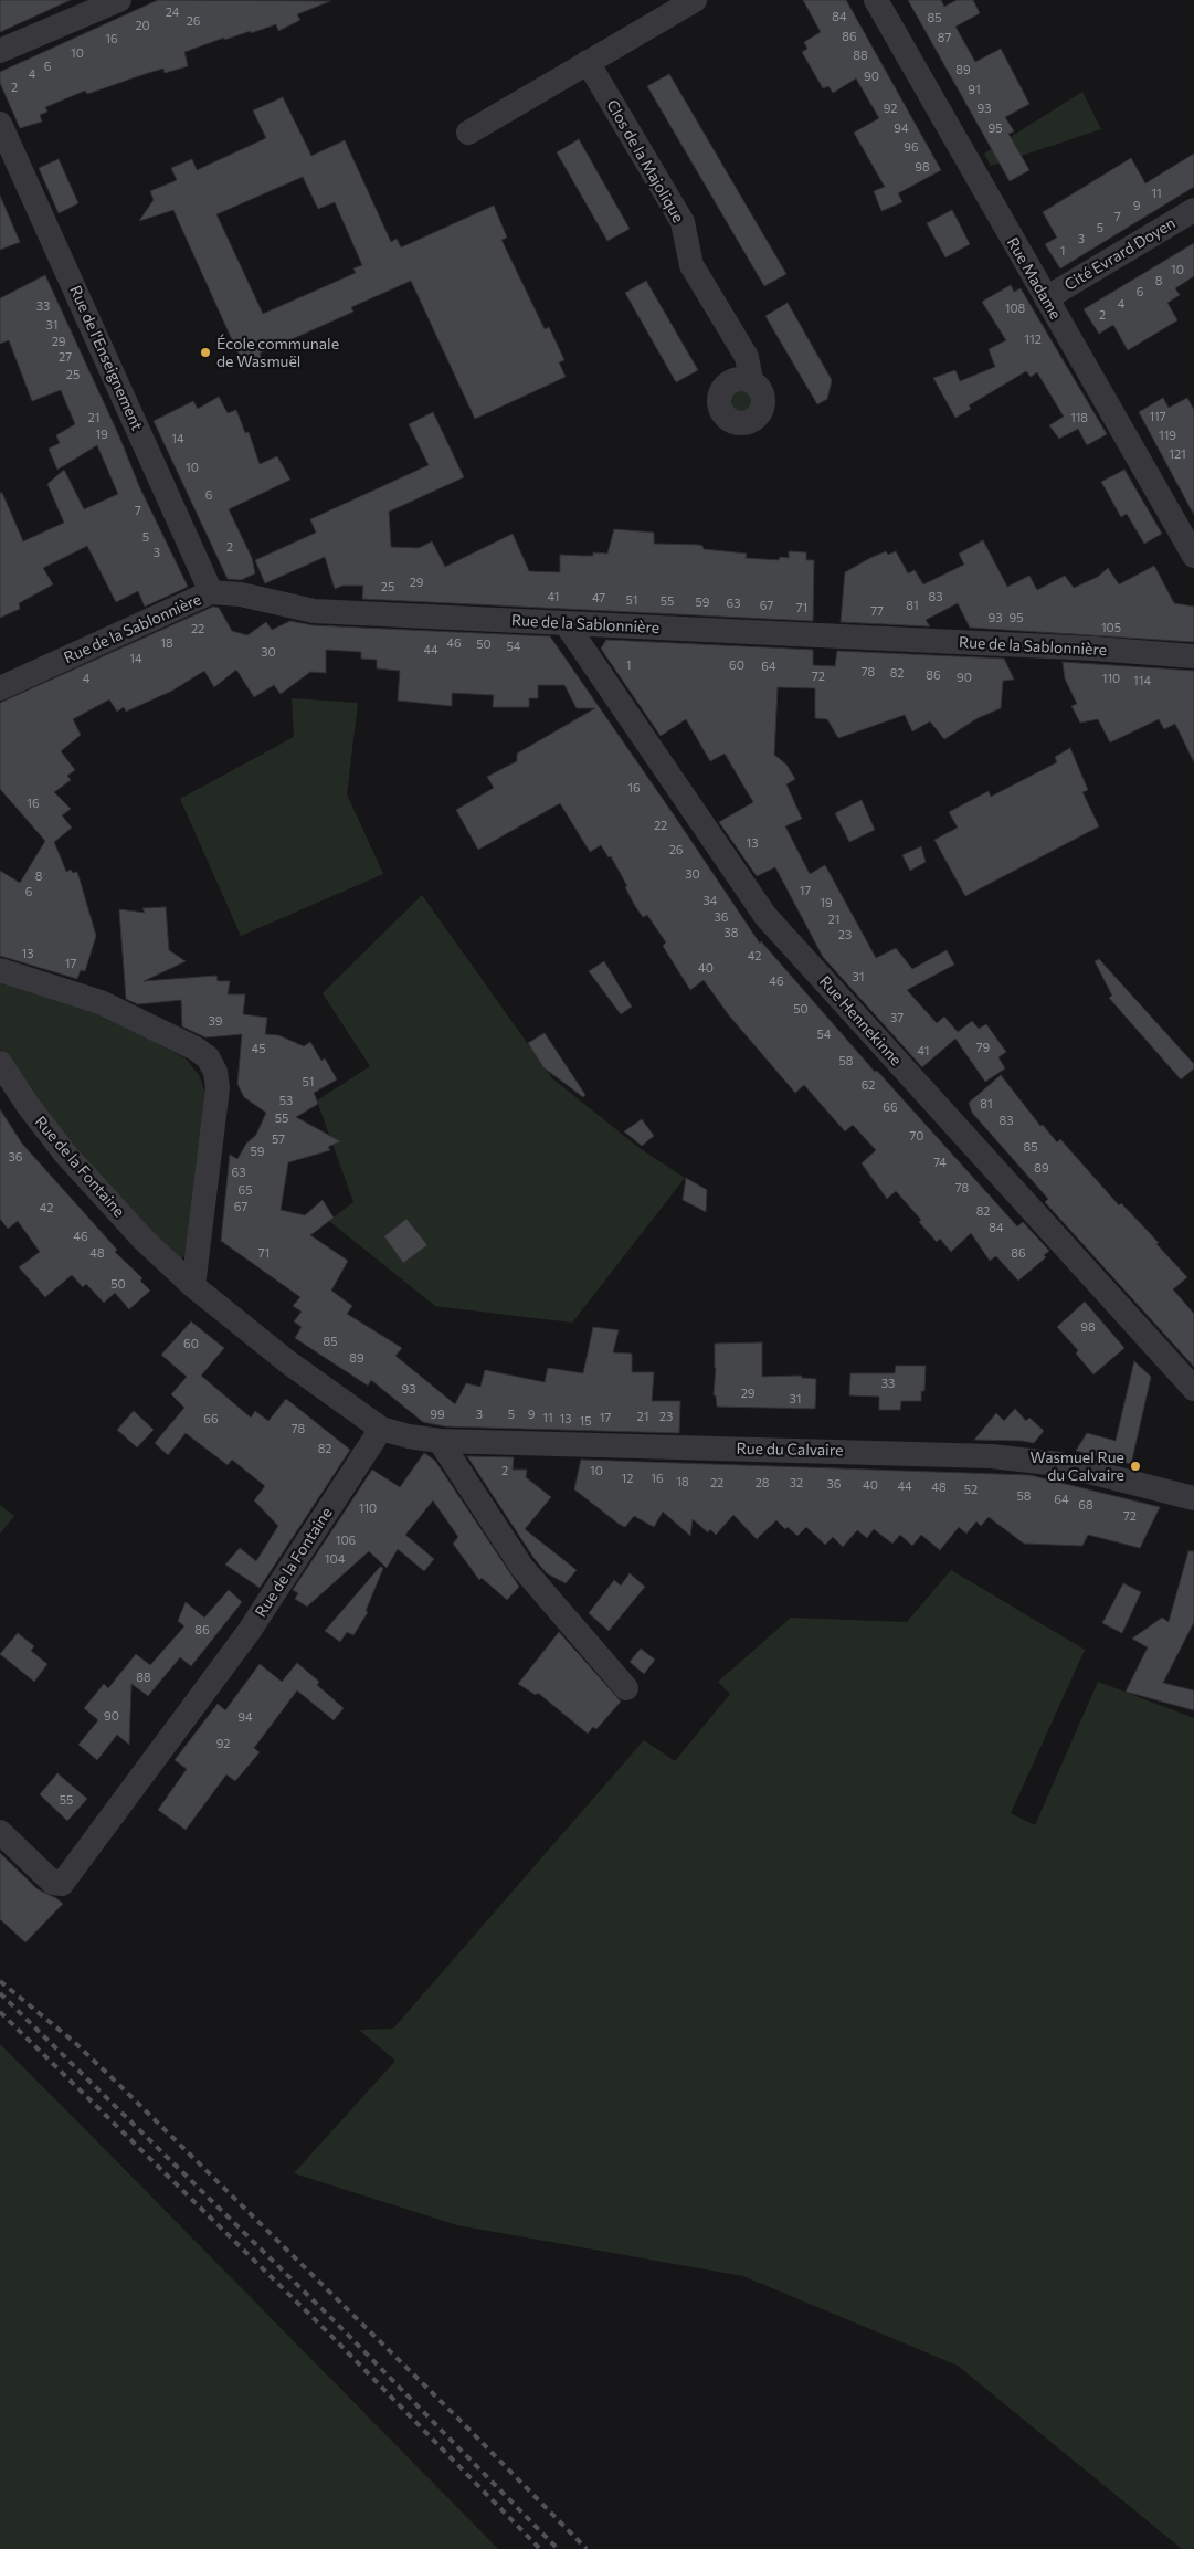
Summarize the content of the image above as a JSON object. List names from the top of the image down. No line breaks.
{"streets":{"street":["Clos de la Majolique","Cité Evrard Doyen","Rue Madame","Rue de l'Enseignement","Rue de la Sablonnière","Rue Hennekinne","Rue de la Fontaine","Rue du Calvaire"]},"crossings":[["Cité Evrard Doyen","Rue Madame"],["Rue de l'Enseignement","Rue de la Sablonnière"],["Rue de la Sablonnière","Rue Hennekinne"],["Rue de la Fontaine","Rue du Calvaire"]],"places":["École communale de Wasmuël","Wasmuel Rue du Calvaire"],"house_numbers":["24","84","85","26","20","86","87","16","10","88","6","89","4","90","2","91","92","93","94","95","96","98","11","9","7","5","3","1","10","8","6","4","33","108","2","31","112","29","27","25","117","21","118","19","119","14","121","10","6","7","5","2","3","29","25","41","83","47","51","55","59","63","67","81","71","77","93","95","105","22","18","46","50","54","44","30","14","1","60","64","78","82","86","72","90","4","110","114","16","16","22","13","26","30","8","17","6","34","19","36","21","38","23","13","42","17","40","31","46","50","37","39","54","79","45","41","58","51","62","53","81","66","55","83","70","57","85","59","36","74","89","63","78","65","67","42","82","84","46","48","71","86","50","98","85","60","89","33","93","29","31","99","3","5","9","21","23","11","17","66","13","15","78","82","2","10","12","16","18","22","28","32","36","40","44","48","52","58","64","68","110","72","106","104","86","88","90","94","92","55"]}
